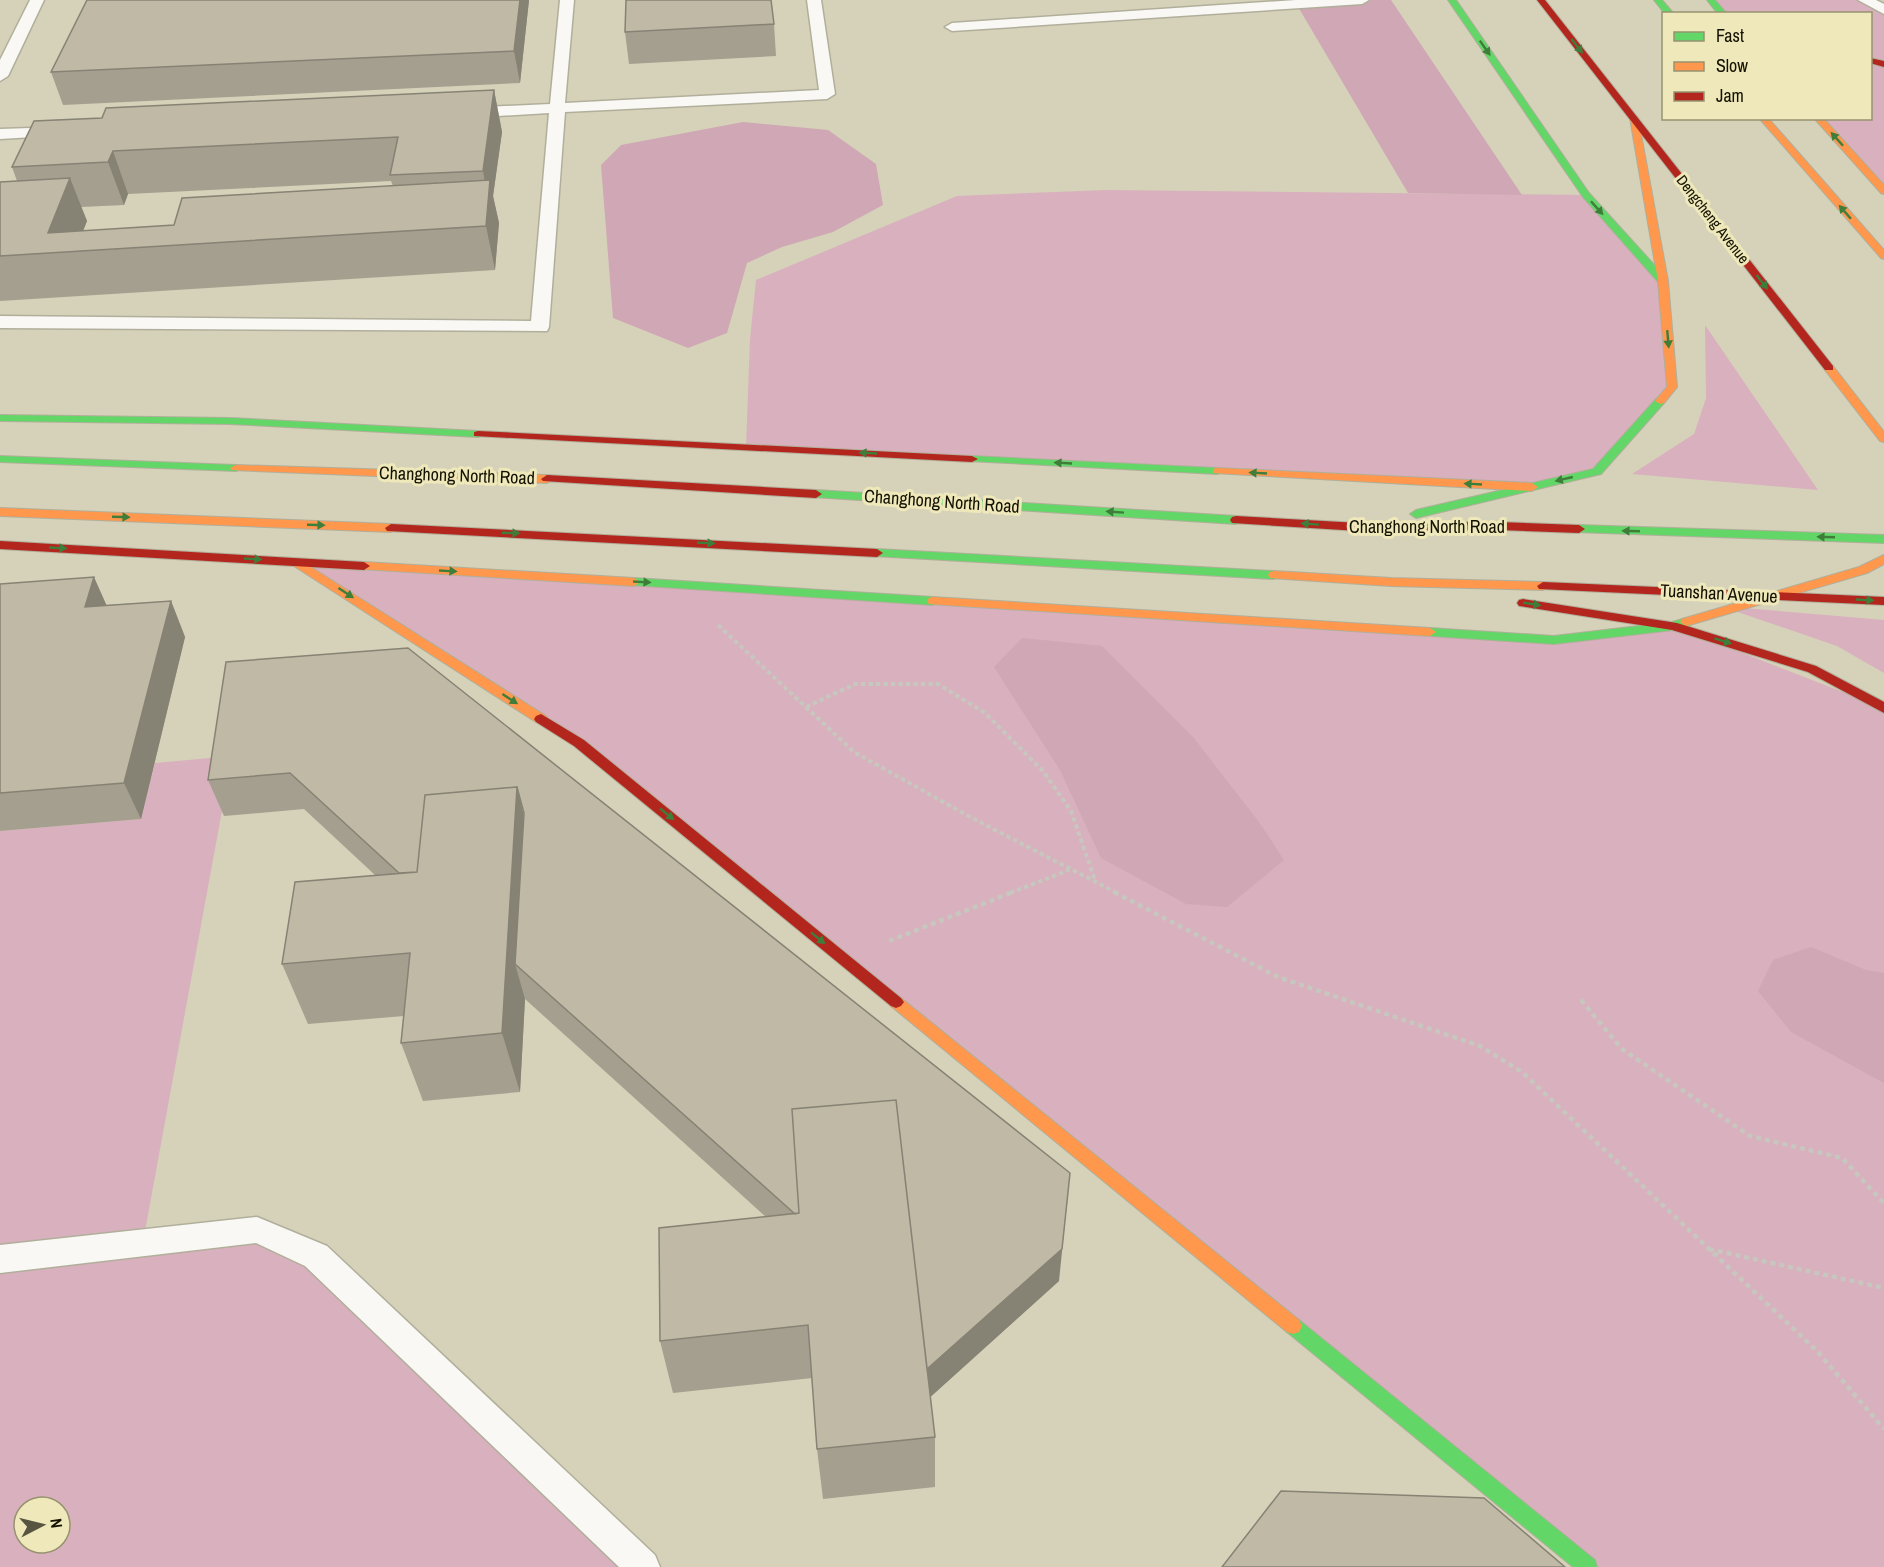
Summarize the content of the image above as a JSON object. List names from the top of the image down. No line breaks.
{"streets":{"main road":["Dengcheng Avenue","Changhong North Road","Tuanshan Avenue"]},"legend":["Fast","Slow","Jam"],"north":"right"}
